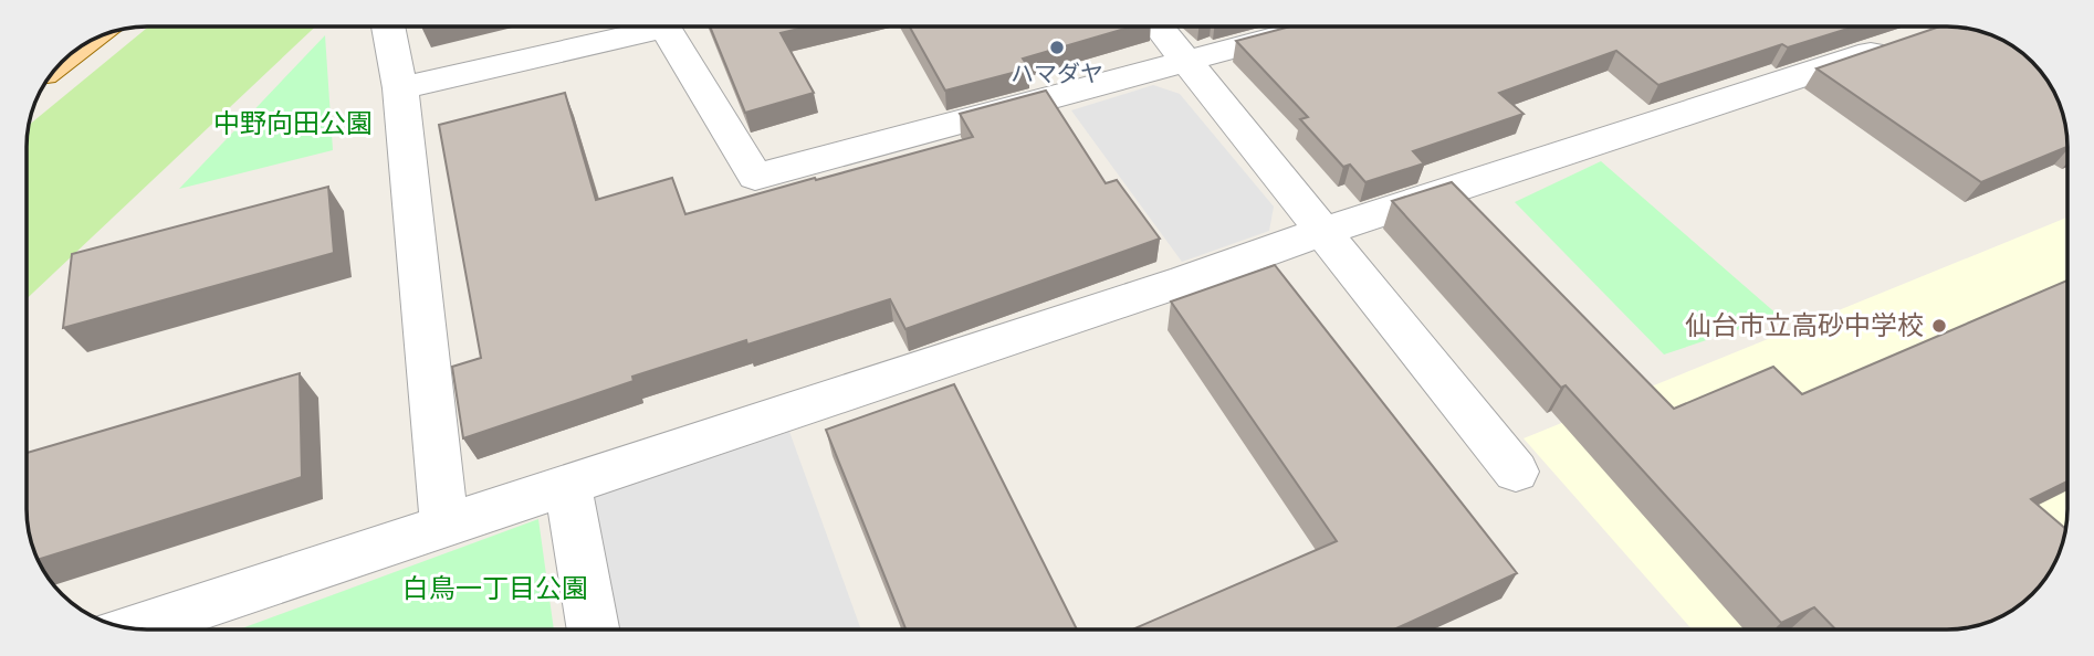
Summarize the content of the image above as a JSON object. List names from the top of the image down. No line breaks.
{"parks":["中野向田公園","白鳥一丁目公園"],"places":["ハマダヤ","仙台市立高砂中学校"]}
